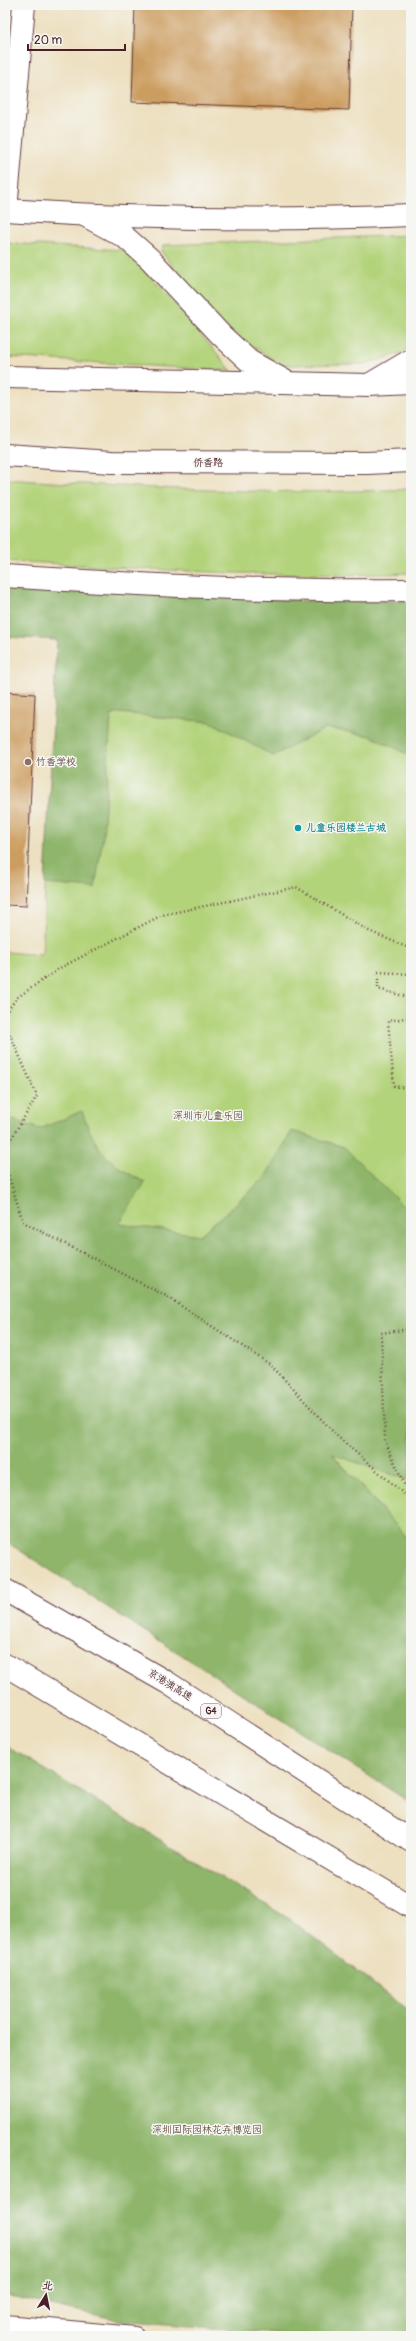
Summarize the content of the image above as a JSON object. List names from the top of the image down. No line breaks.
{"streets":{"main road":["侨香路","京港澳高速","G4"]},"parks":["深圳市儿童乐园","深圳国际园林花卉博览园"],"places":["竹香学校","儿童乐园楼兰古城"],"scale_bar":"20 m","north":"top"}
